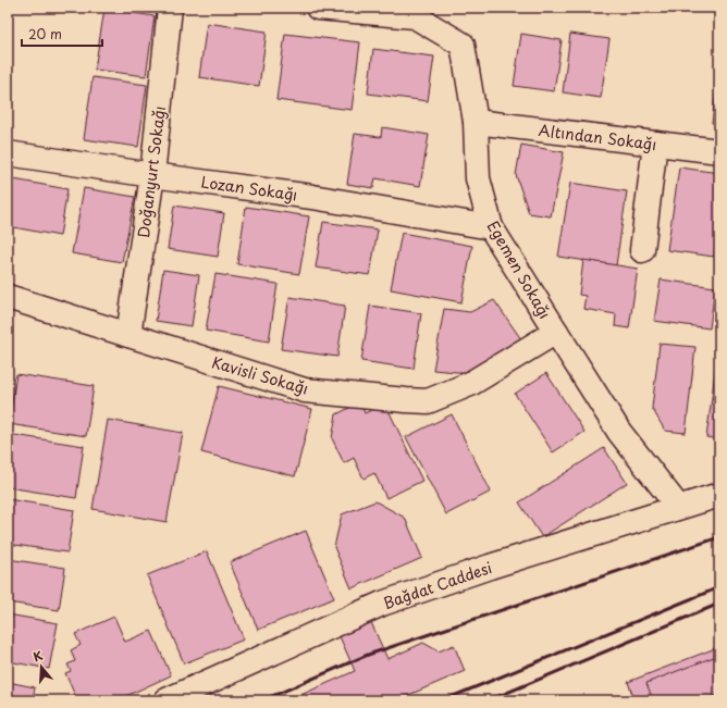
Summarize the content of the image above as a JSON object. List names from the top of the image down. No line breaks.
{"streets":{"street":["Altından Sokağı","Doğanyurt Sokağı","Lozan Sokağı","Egemen Sokağı","Kavisli Sokağı","Bağdat Caddesi"]},"crossings":[["Altından Sokağı","Egemen Sokağı"],["Doğanyurt Sokağı","Lozan Sokağı"],["Doğanyurt Sokağı","Kavisli Sokağı"],["Lozan Sokağı","Egemen Sokağı"],["Egemen Sokağı","Kavisli Sokağı"],["Egemen Sokağı","Bağdat Caddesi"]],"scale_bar":"20 m","north":"top"}
